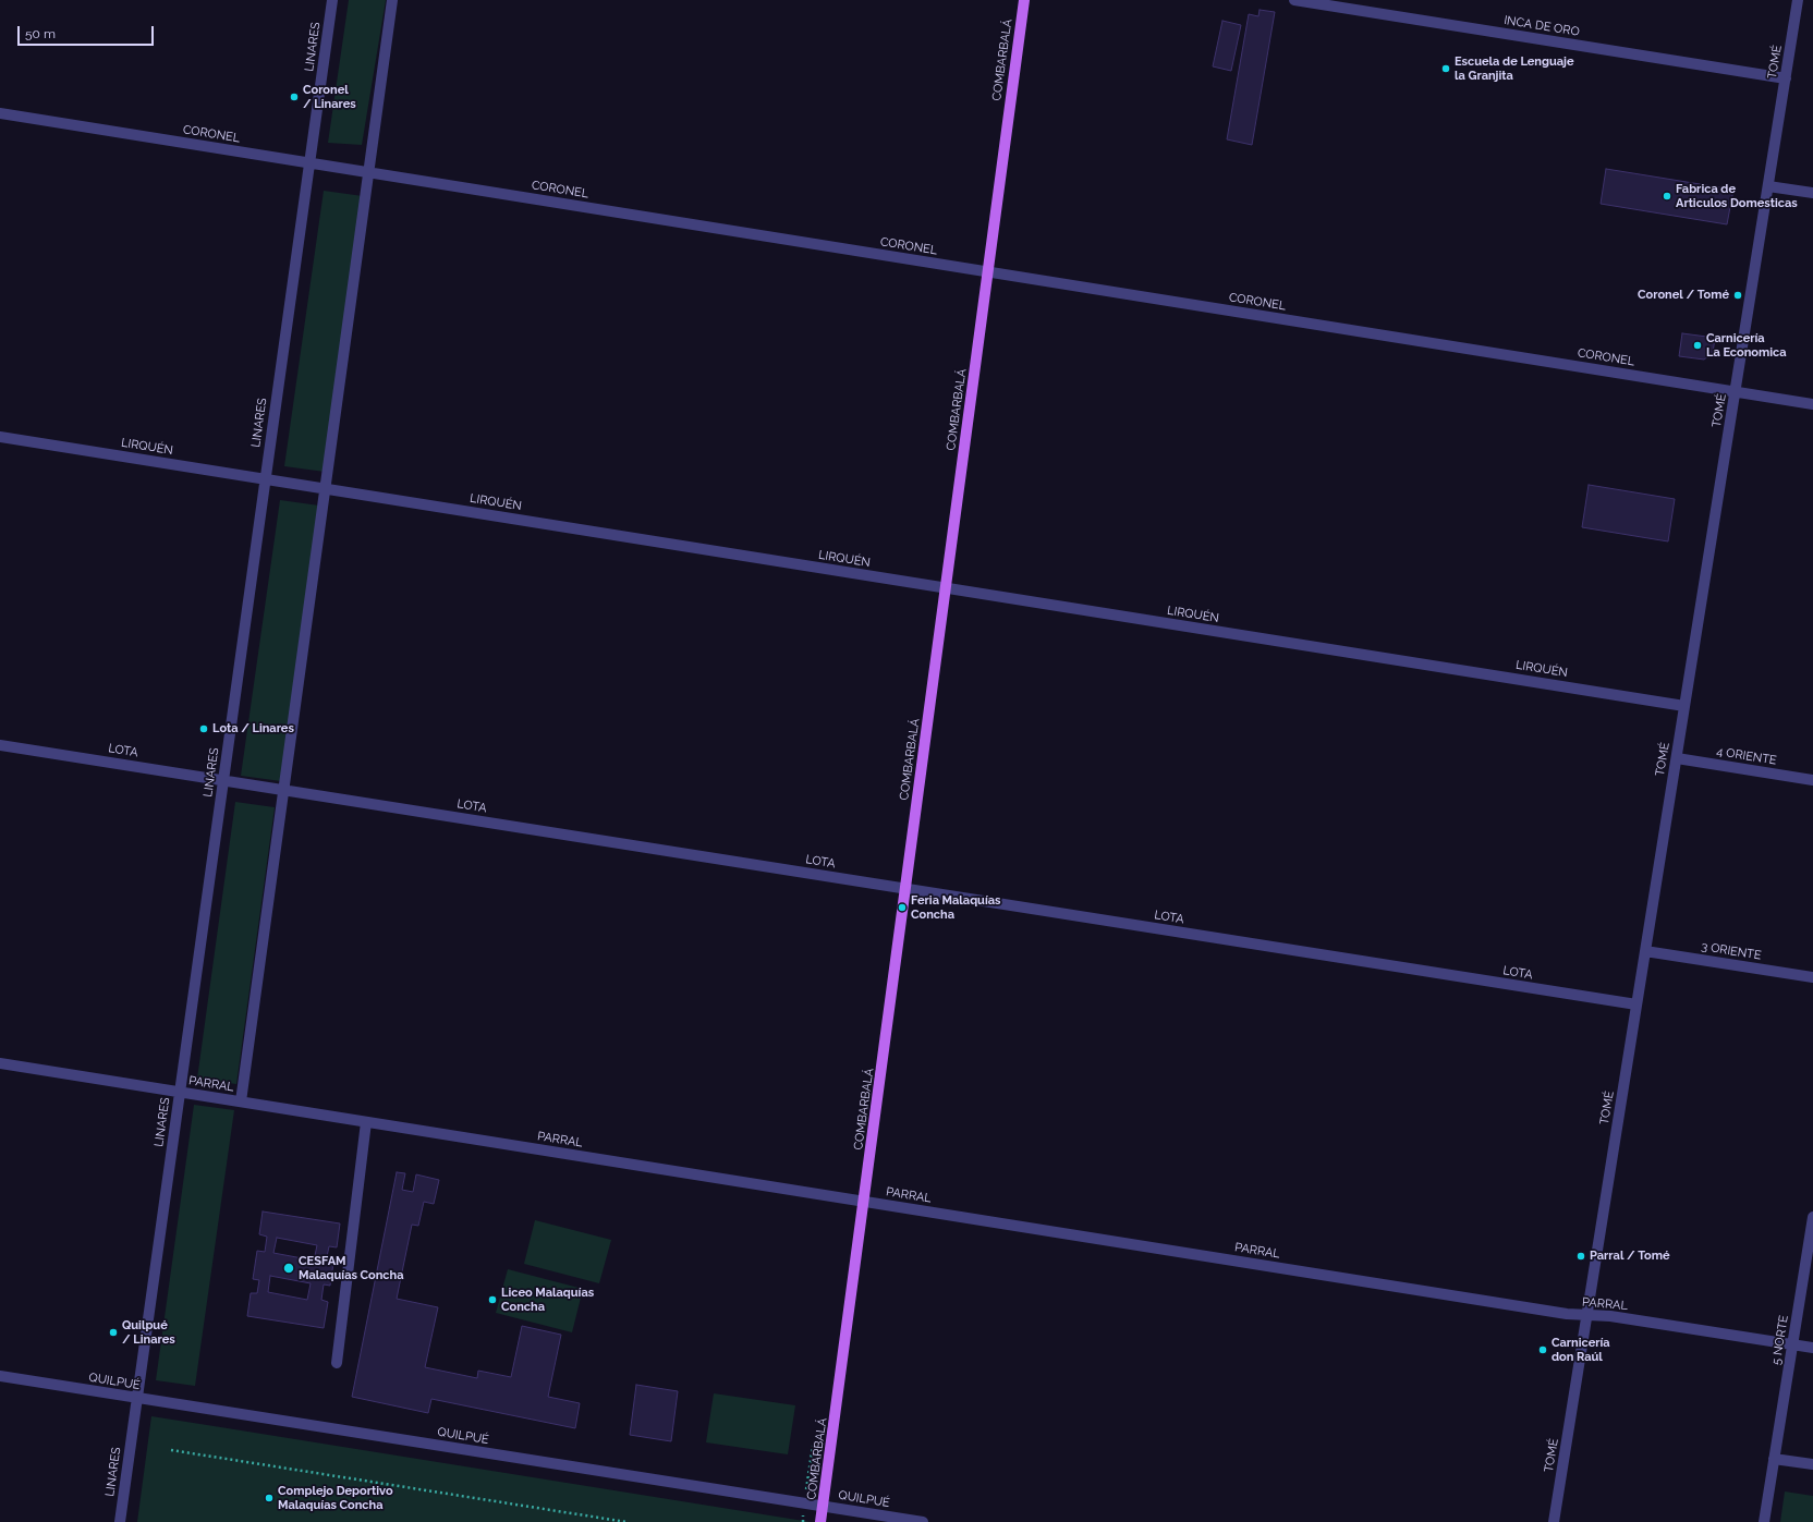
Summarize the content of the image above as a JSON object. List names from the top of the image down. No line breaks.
{"streets":{"main road":["COMBARBALÁ"],"street":["INCA DE ORO","LINARES","TOMÉ","CORONEL","LIRQUÉN","LOTA","4 ORIENTE","3 ORIENTE","PARRAL","5 NORTE","QUILPUÉ"]},"crossings":[["INCA DE ORO","TOMÉ"],["LINARES","CORONEL"],["LINARES","LIRQUÉN"],["LINARES","LOTA"],["LINARES","PARRAL"],["LINARES","QUILPUÉ"],["COMBARBALÁ","CORONEL"],["COMBARBALÁ","LIRQUÉN"],["COMBARBALÁ","LOTA"],["COMBARBALÁ","PARRAL"],["COMBARBALÁ","QUILPUÉ"],["TOMÉ","CORONEL"],["TOMÉ","LIRQUÉN"],["TOMÉ","LOTA"],["TOMÉ","4 ORIENTE"],["TOMÉ","3 ORIENTE"],["TOMÉ","PARRAL"],["PARRAL","5 NORTE"]],"places":["Escuela de Lenguaje la Granjita","Coronel / Linares","Fabrica de Articulos Domesticas","Coronel / Tomé","Carnicería La Economica","Lota / Linares","Feria Malaquías Concha","Parral / Tomé","CESFAM Malaquías Concha","Liceo Malaquías Concha","Quilpué / Linares","Carnicería don Raúl","Complejo Deportivo Malaquías Concha"],"scale_bar":"50 m"}
